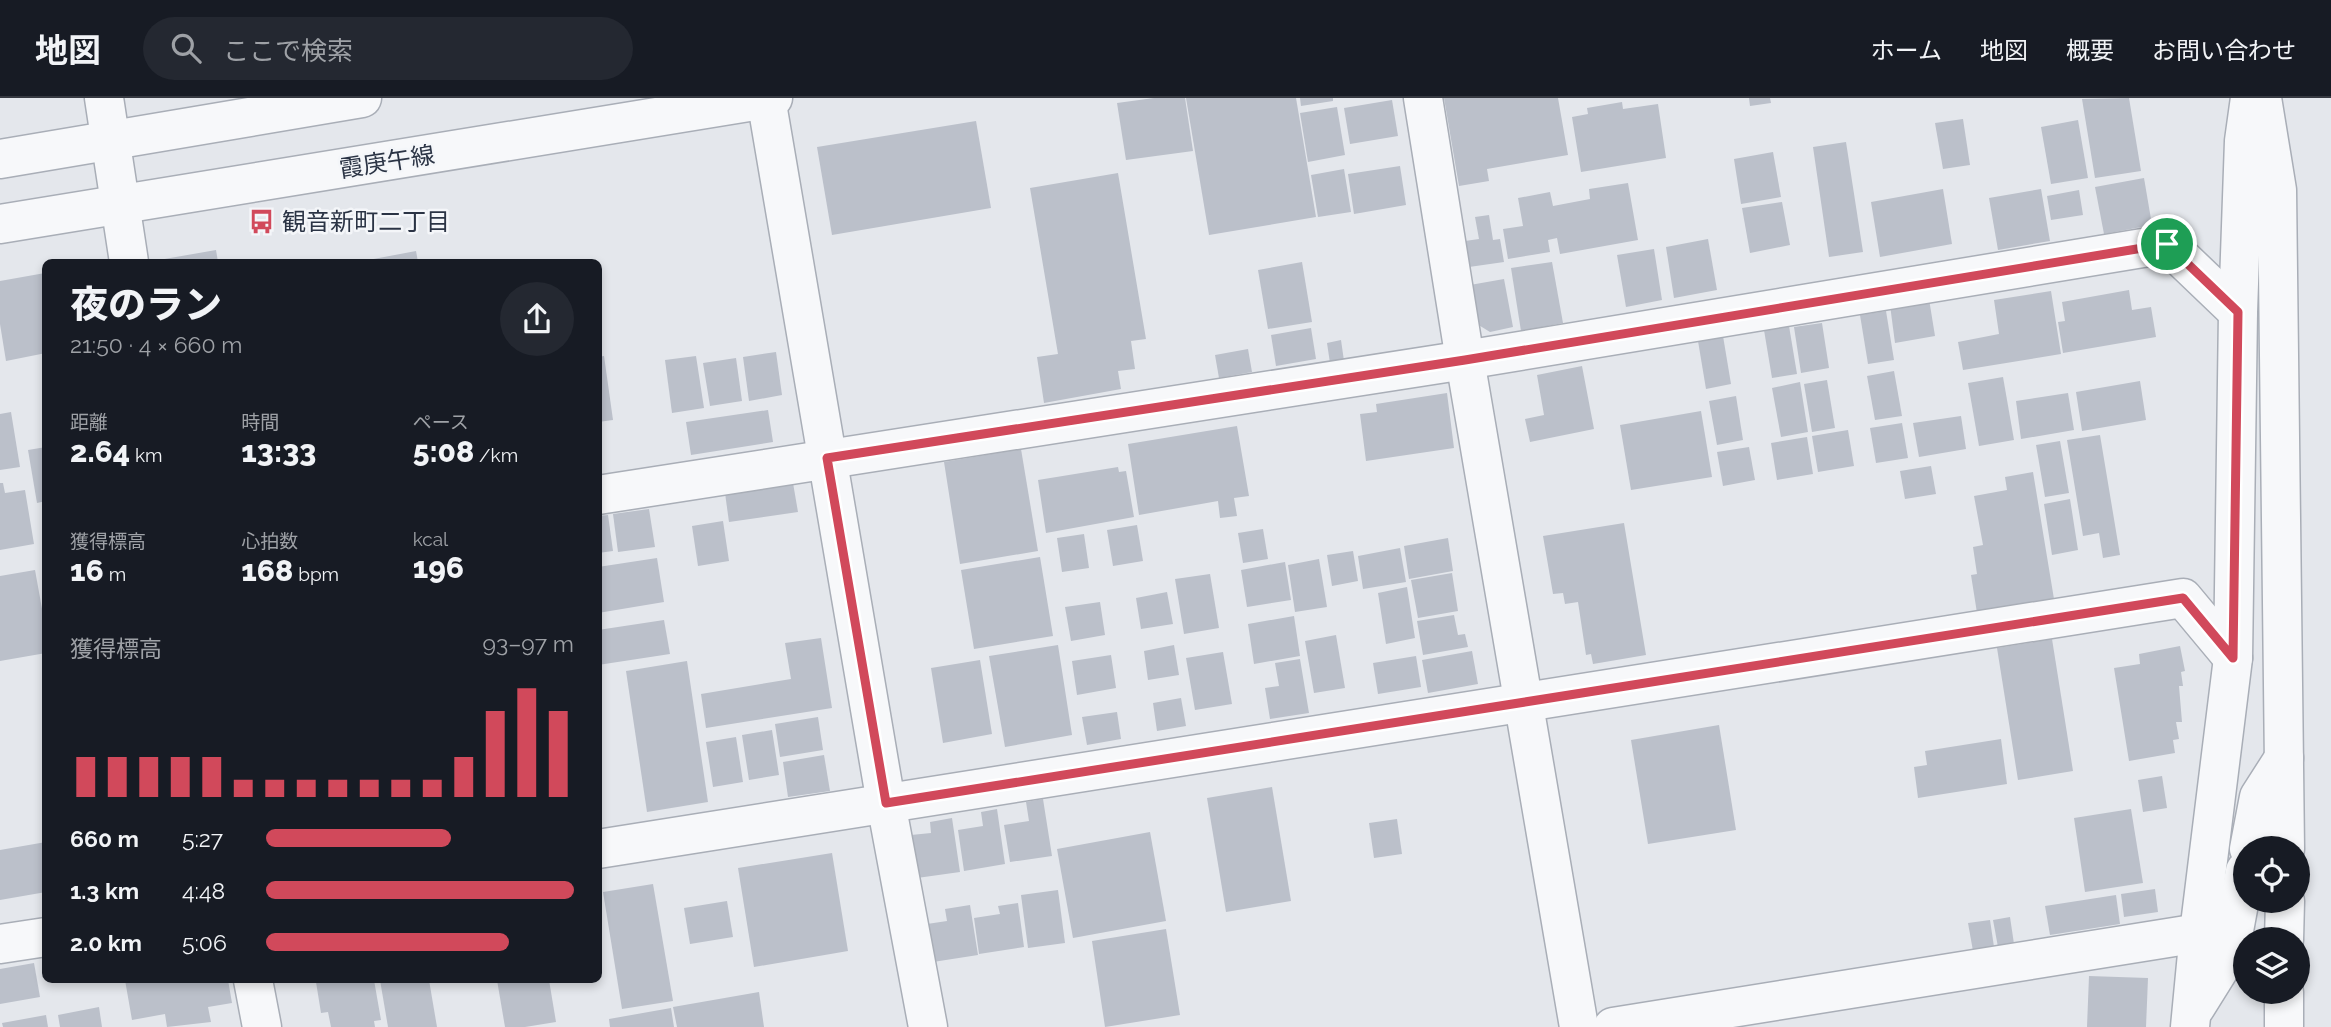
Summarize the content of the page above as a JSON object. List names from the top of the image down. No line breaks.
{"streets":{"street":["霞庚午線"]},"places":{"bus stop":["観音新町二丁目"]},"page":{"header":"地図","search":"ここで検索","nav":["ホーム","地図","概要","お問い合わせ"],"heading":["夜のラン","21:50 · 4 × 660 m"],"stats":[["距離","2.64 km"],["時間","13:33"],["ペース","5:08 /km"],["獲得標高","16 m"],["心拍数","168 bpm"],["kcal","196"]],"chart":["獲得標高","93–97 m"],"list":[{"name":"660 m","note":"5:27"},{"name":"1.3 km","note":"4:48"},{"name":"2.0 km","note":"5:06"}]}}
